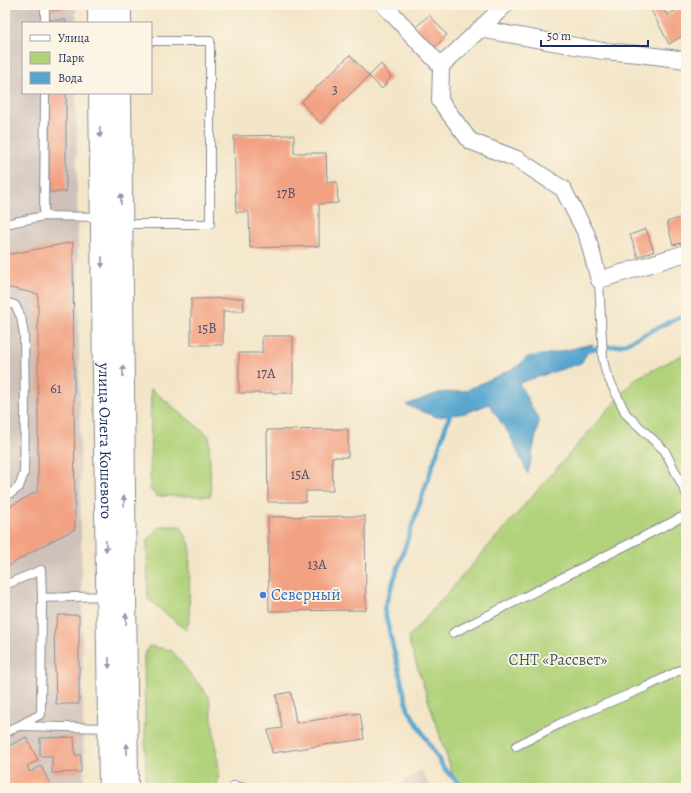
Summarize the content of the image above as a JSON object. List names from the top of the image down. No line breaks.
{"streets":{"main road":["улица Олега Кошевого"]},"parks":["СНТ «Рассвет»"],"places":["Северный"],"house_numbers":["3","17В","15В","17А","61","15А","13А"],"legend":["Улица","Парк","Вода"],"scale_bar":"50 m"}
